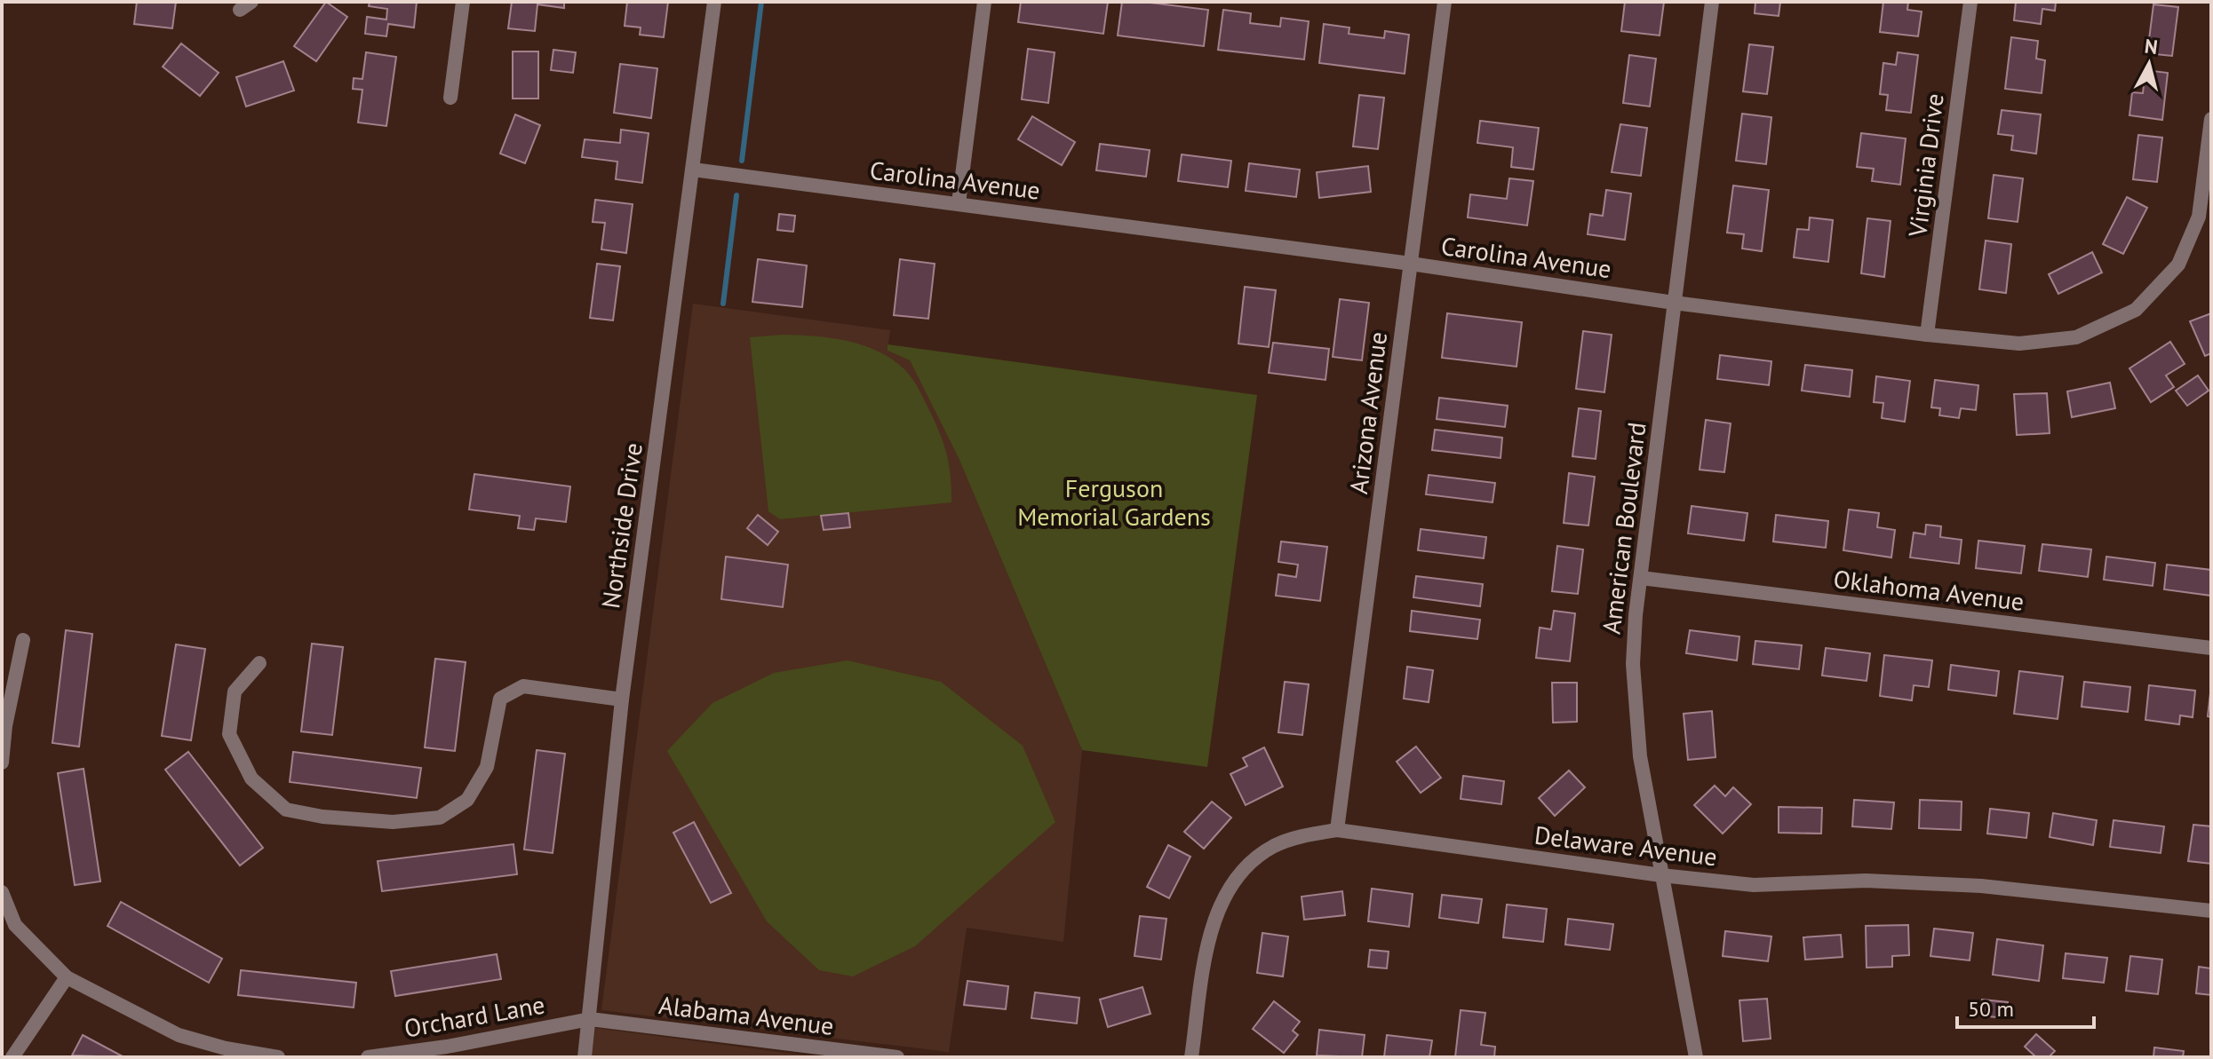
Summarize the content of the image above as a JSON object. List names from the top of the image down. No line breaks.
{"streets":{"street":["Virginia Drive","Carolina Avenue","Arizona Avenue","Northside Drive","American Boulevard","Oklahoma Avenue","Delaware Avenue","Alabama Avenue","Orchard Lane"]},"crossings":[["Virginia Drive","Carolina Avenue"],["Carolina Avenue","Arizona Avenue"],["Carolina Avenue","Northside Drive"],["Carolina Avenue","American Boulevard"],["Arizona Avenue","Delaware Avenue"],["Northside Drive","Alabama Avenue"],["Northside Drive","Orchard Lane"],["American Boulevard","Oklahoma Avenue"],["American Boulevard","Delaware Avenue"],["Alabama Avenue","Orchard Lane"]],"parks":["Ferguson Memorial Gardens"],"scale_bar":"50 m","north":"top"}
